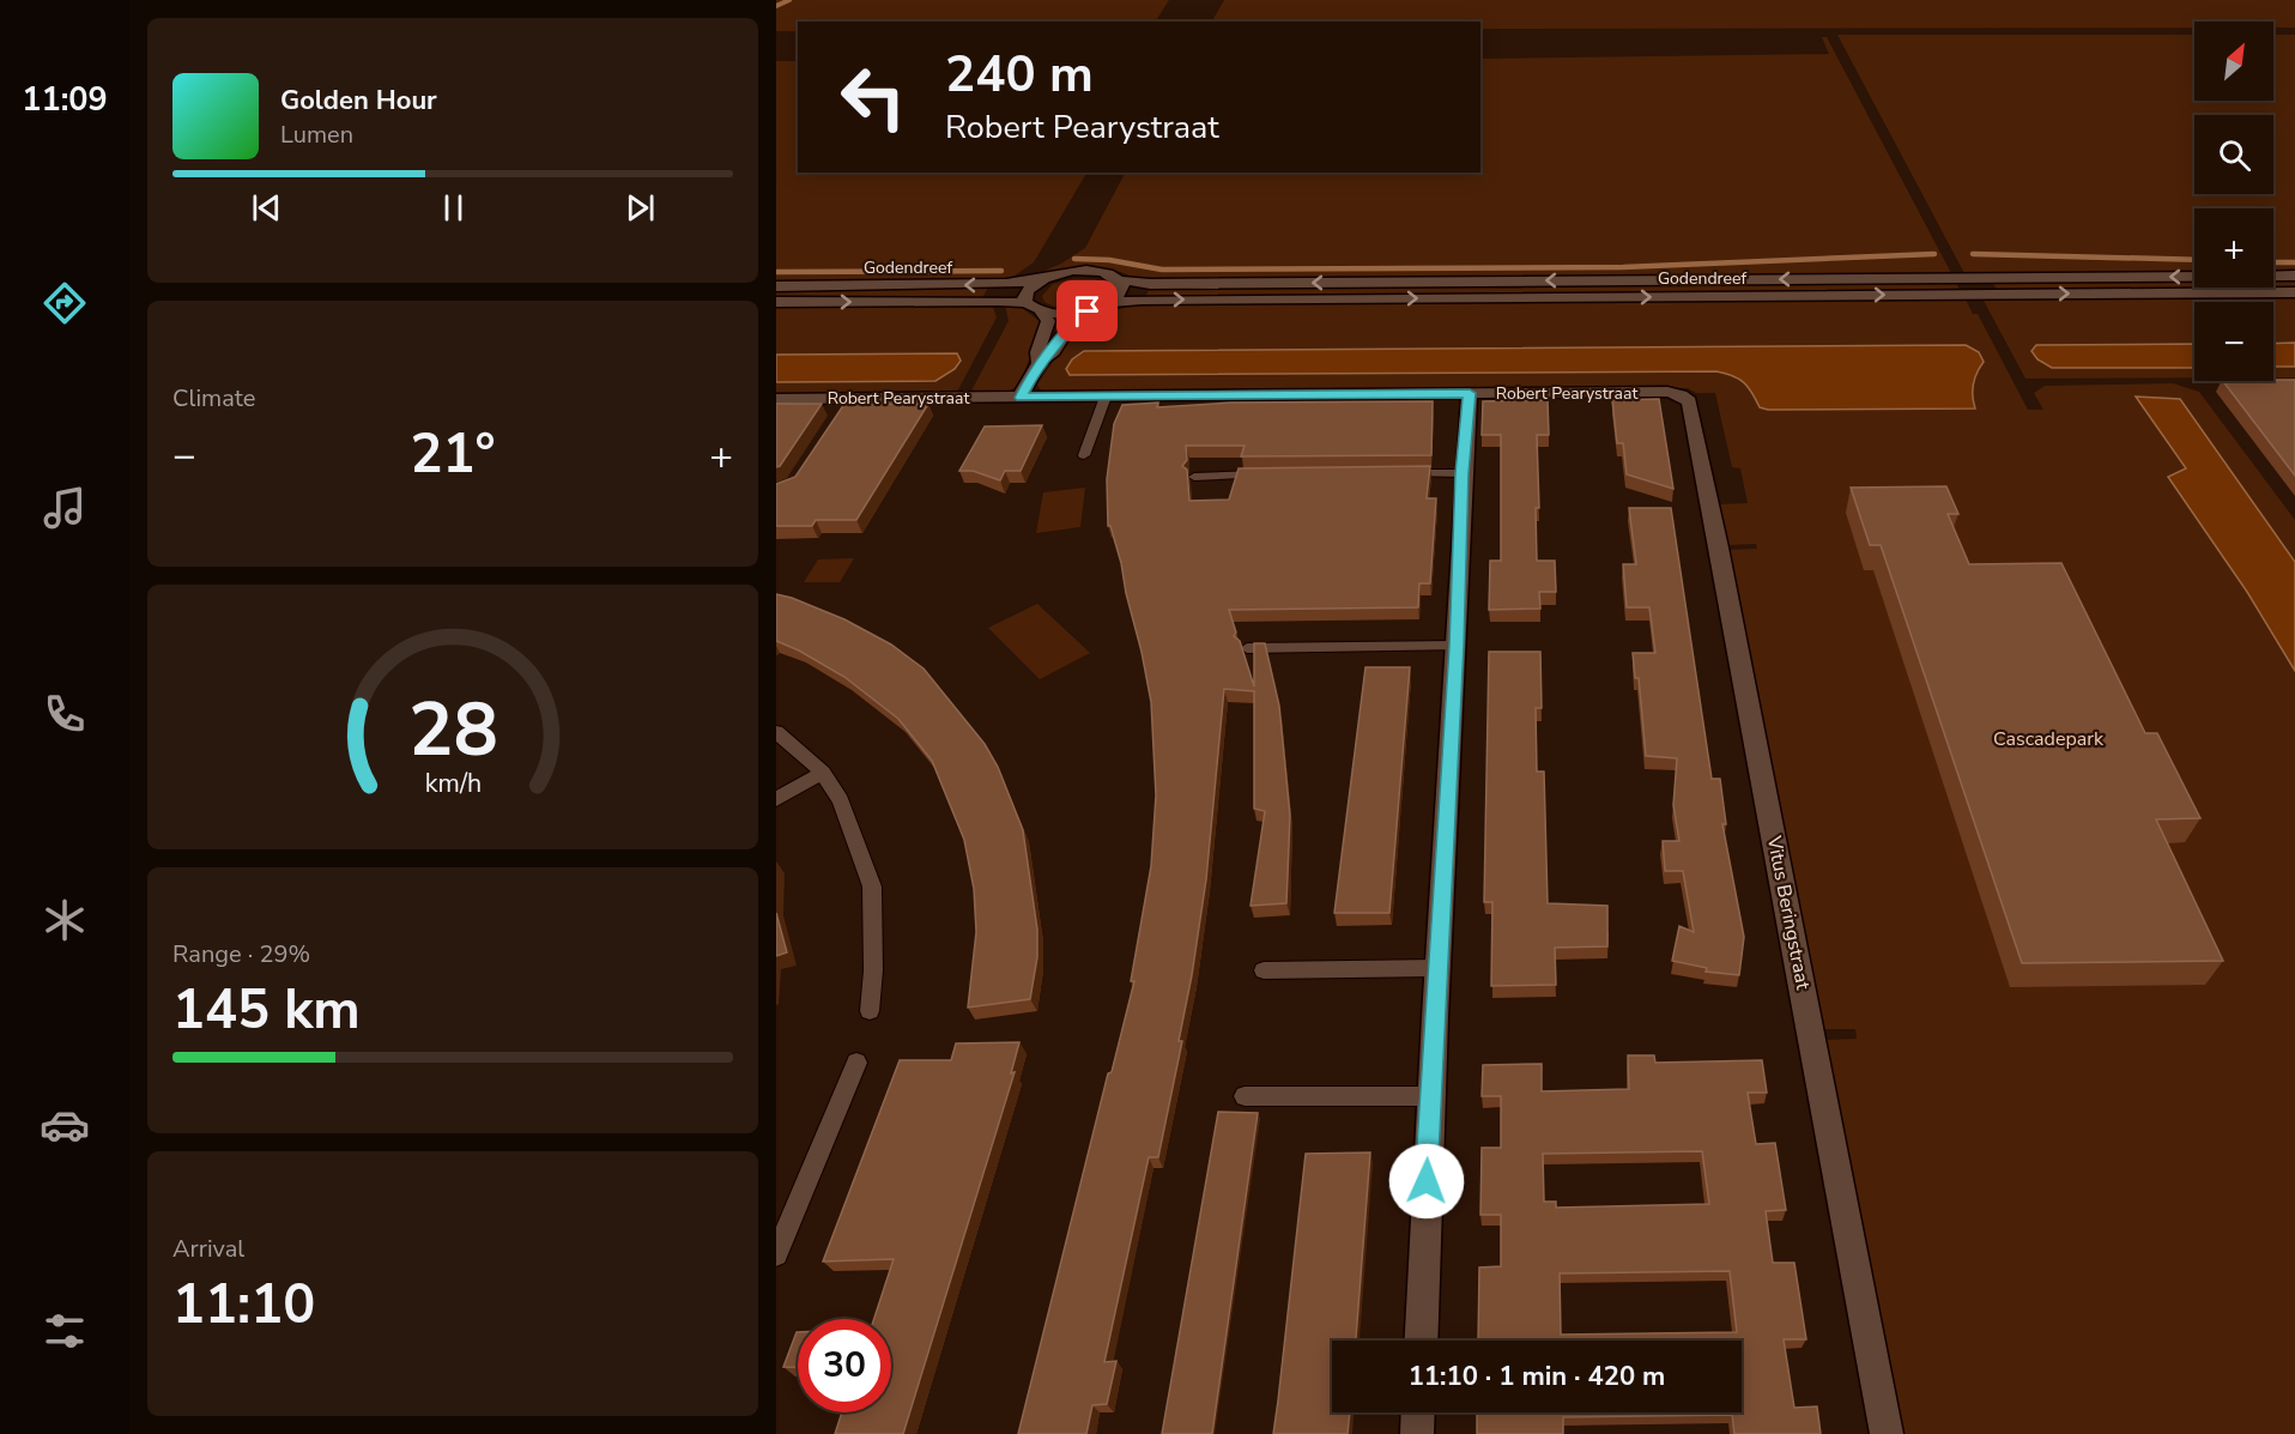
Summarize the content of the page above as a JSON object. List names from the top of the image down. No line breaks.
{"streets":{"main road":["Godendreef","Robert Pearystraat","Vitus Beringstraat"]},"crossings":[["Robert Pearystraat","Vitus Beringstraat"]],"parks":["Cascadepark"],"north":"top right","page":{"tabs":"11:09","map_buttons":["+","−"],"turn":["240 m","Robert Pearystraat"],"song":["Golden Hour","Lumen"],"tile":["Climate",["Range · 29%","145 km"],["Arrival","11:10"]],"heat":["−","21°","+"],"limit":"30","trip":"11:10 · 1 min · 420 m","gauge":["28","km/h"]}}
